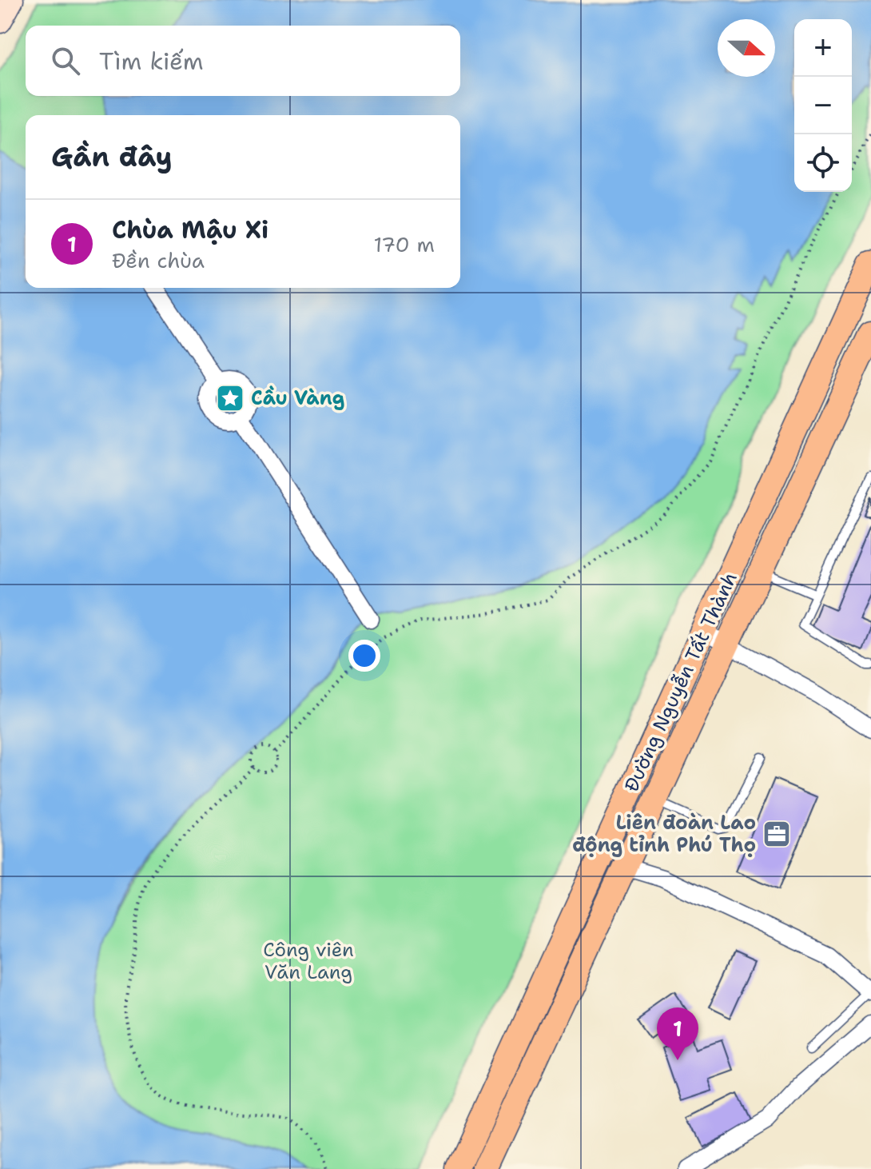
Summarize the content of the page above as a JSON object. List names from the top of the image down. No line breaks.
{"streets":{"main road":["Đường Nguyễn Tất Thành"]},"parks":["Công viên Văn Lang"],"places":{"place":["Cầu Vàng"],"office":["Liên đoàn Lao động tỉnh Phú Thọ"]},"north":"right","page":{"map_buttons":["+","−"],"search":"Tìm kiếm","heading":"Gần đây","list":[{"mark":"1","name":"Chùa Mậu Xi","note":"Đền chùa","value":"170 m"}],"pins":"1"}}
